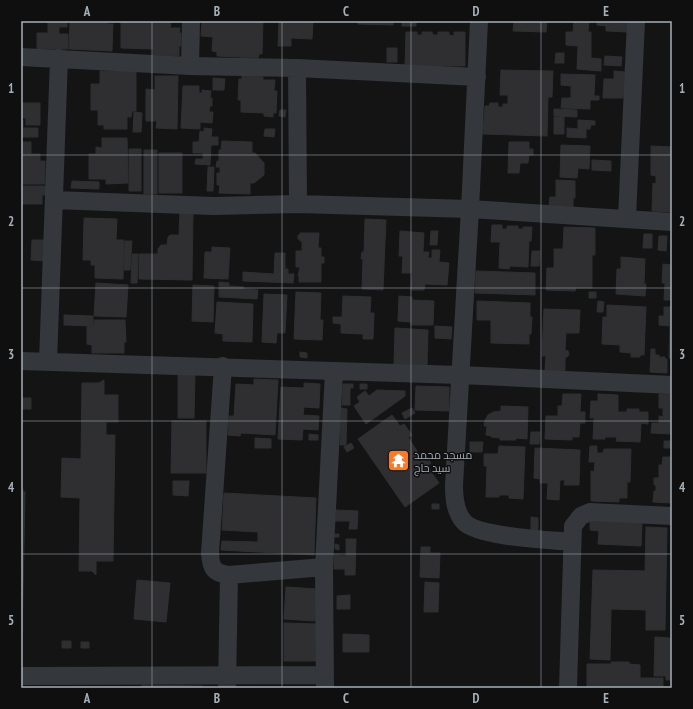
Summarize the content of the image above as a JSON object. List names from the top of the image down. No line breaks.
{"places":{"temple":["مسجد محمد سيد حاج"]},"grid":{"columns":["A","B","C","D","E"],"rows":["1","2","3","4","5"]}}
